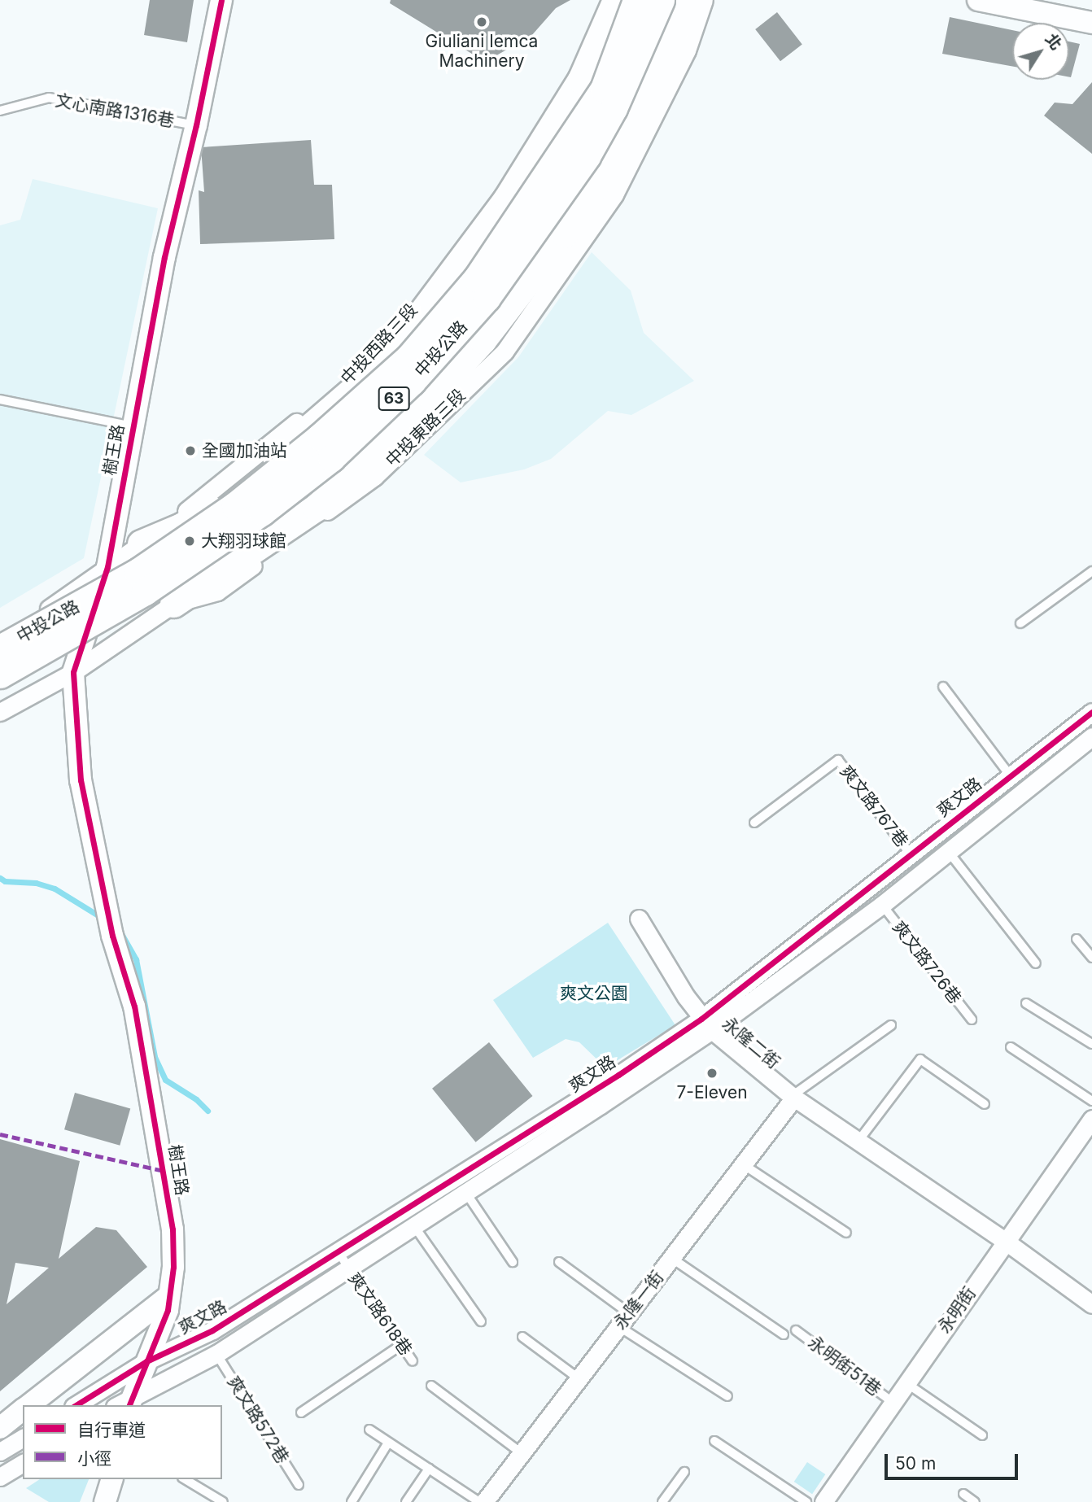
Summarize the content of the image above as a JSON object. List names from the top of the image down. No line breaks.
{"streets":{"main road":["中投公路","63"],"street":["中投西路三段","中投東路三段","樹王路","爽文路","永隆二街","永隆一街","永明街"],"lane":["文心南路1316巷","爽文路767巷","爽文路726巷","爽文路618巷","永明街51巷","爽文路572巷"]},"crossings":[["文心南路1316巷","樹王路"],["中投西路三段","樹王路"],["中投東路三段","樹王路"],["樹王路","爽文路"],["爽文路","爽文路767巷"],["爽文路","爽文路726巷"],["爽文路","永隆二街"],["爽文路","爽文路618巷"],["爽文路","爽文路572巷"],["永隆二街","永隆一街"],["永隆二街","永明街"],["永明街","永明街51巷"]],"parks":["爽文公園"],"places":["Giuliani Iemca Machinery","全國加油站","大翔羽球館","7-Eleven"],"legend":["自行車道","小徑"],"scale_bar":"50 m","north":"top right"}
